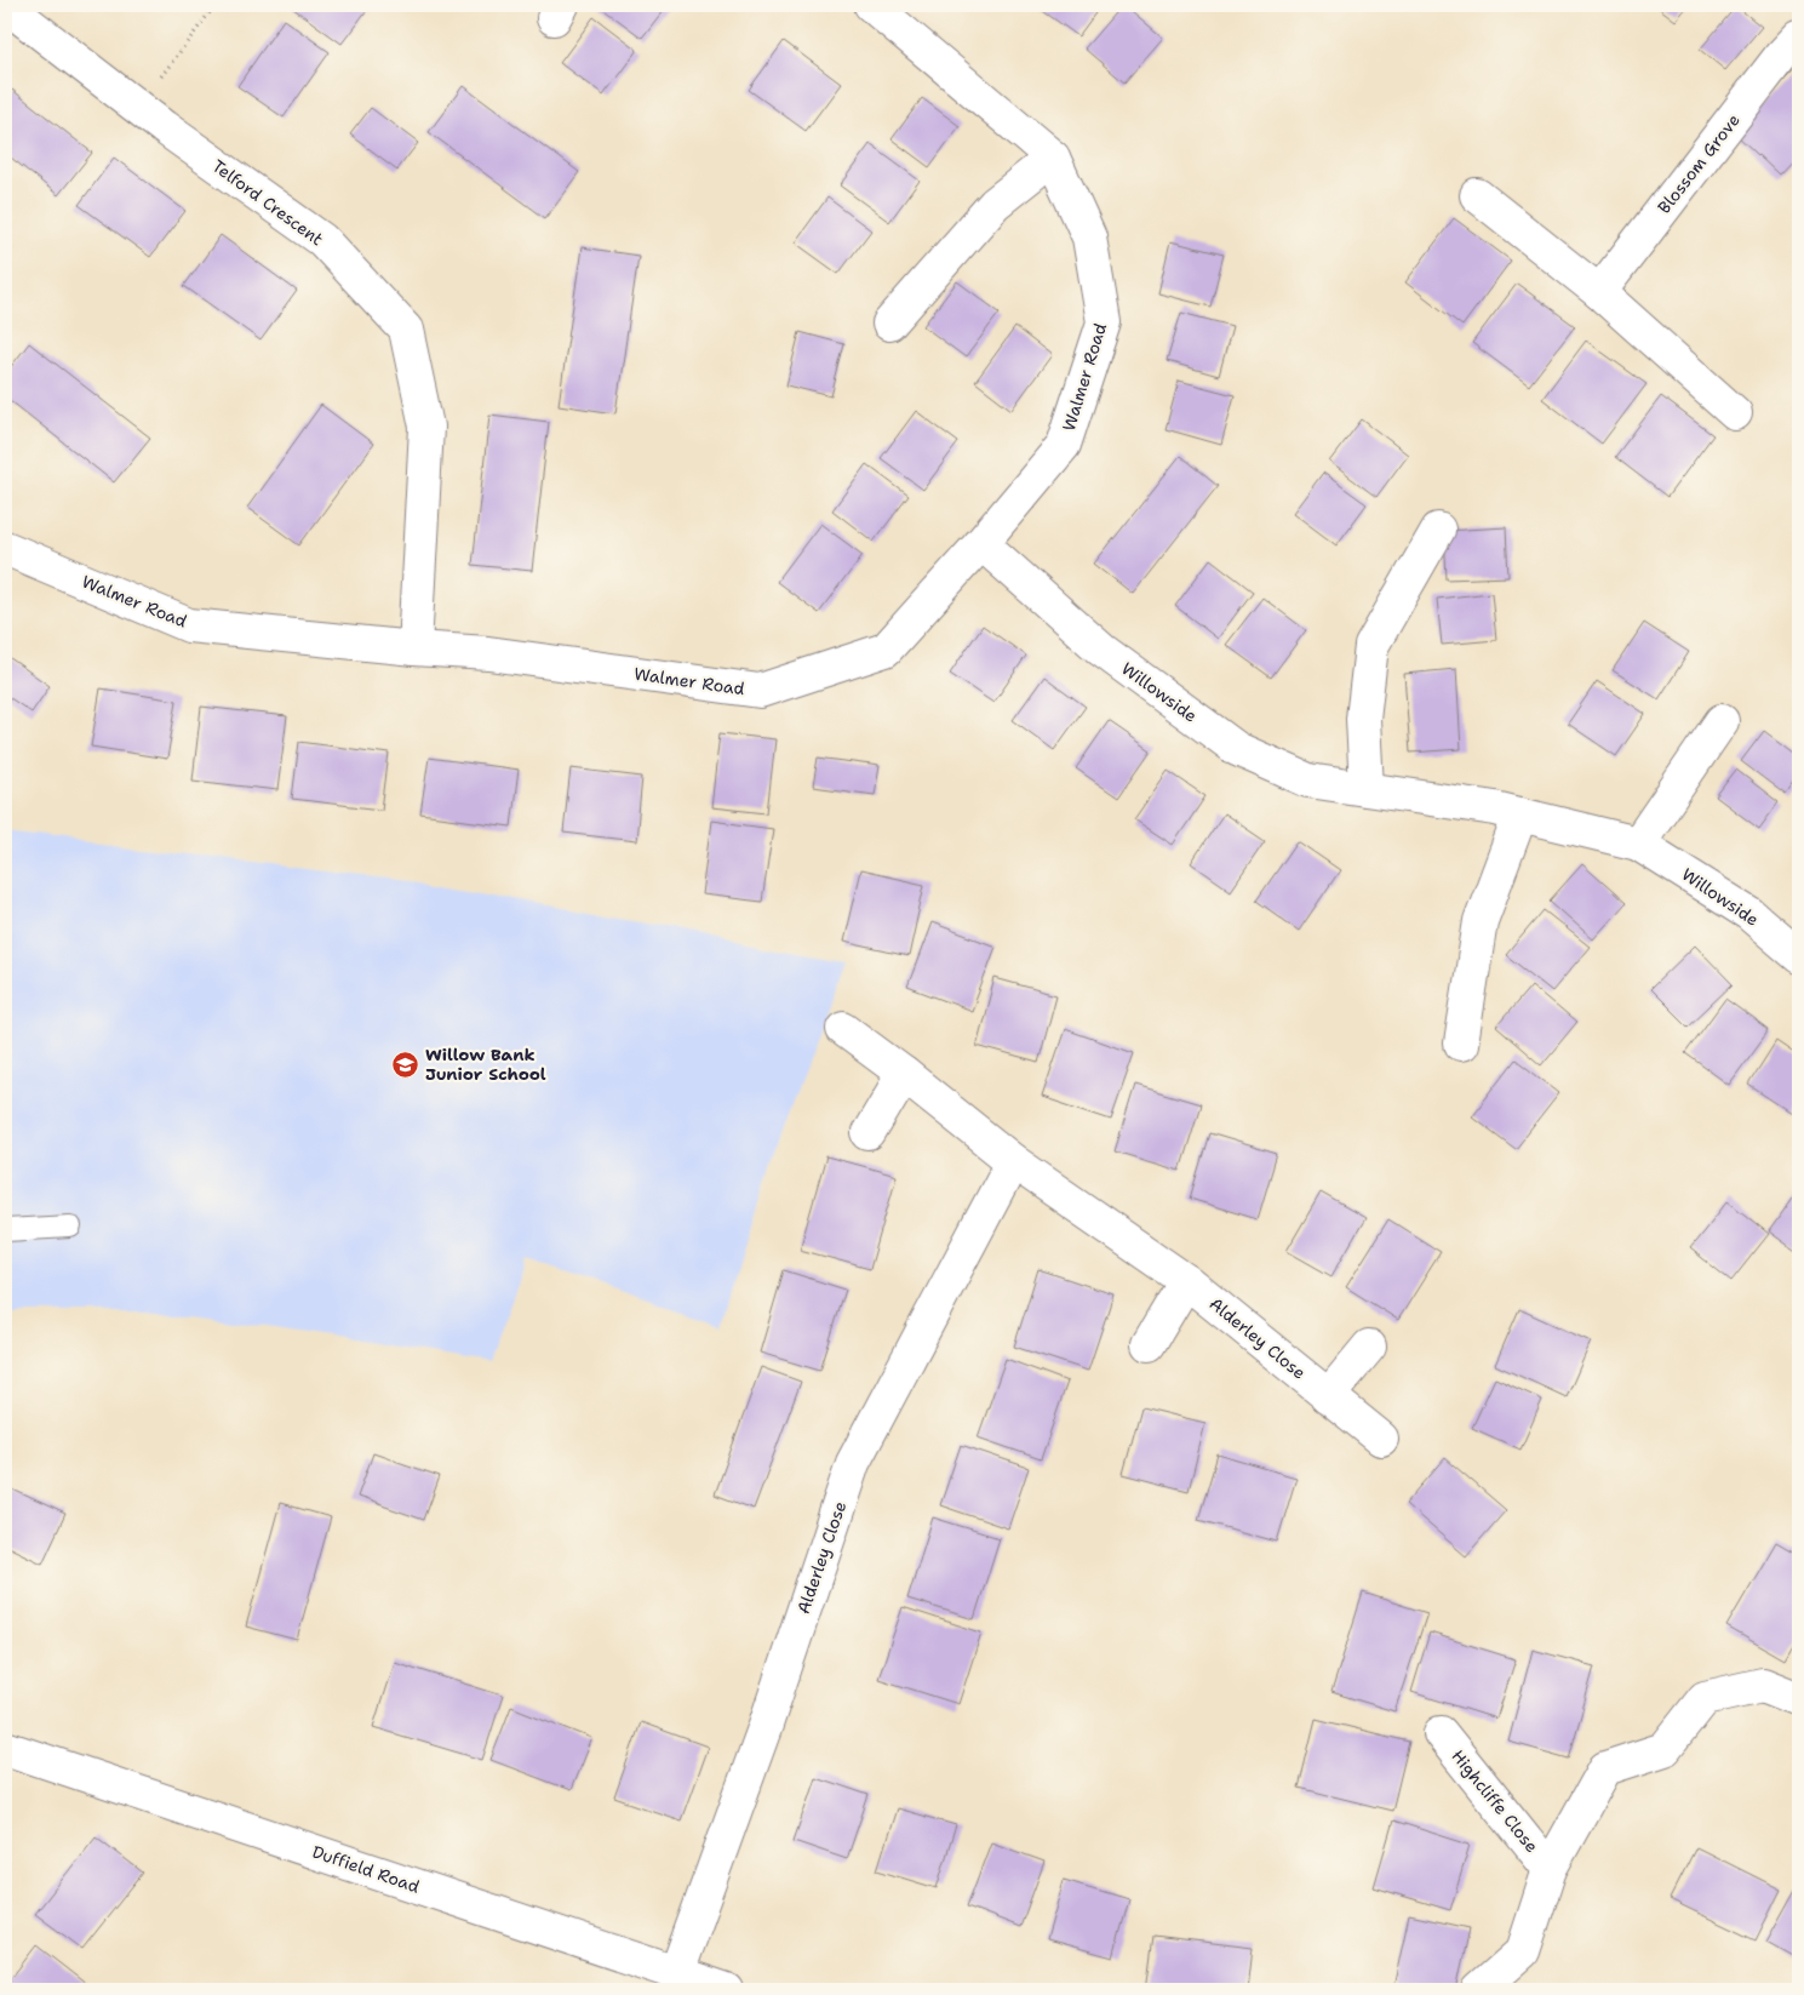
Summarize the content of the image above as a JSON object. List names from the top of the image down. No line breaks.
{"streets":{"street":["Blossom Grove","Telford Crescent","Walmer Road","Willowside","Alderley Close","Highcliffe Close","Duffield Road"]},"crossings":[["Telford Crescent","Walmer Road"],["Walmer Road","Willowside"],["Alderley Close","Duffield Road"]],"places":{"school or university":["Willow Bank Junior School"]}}
